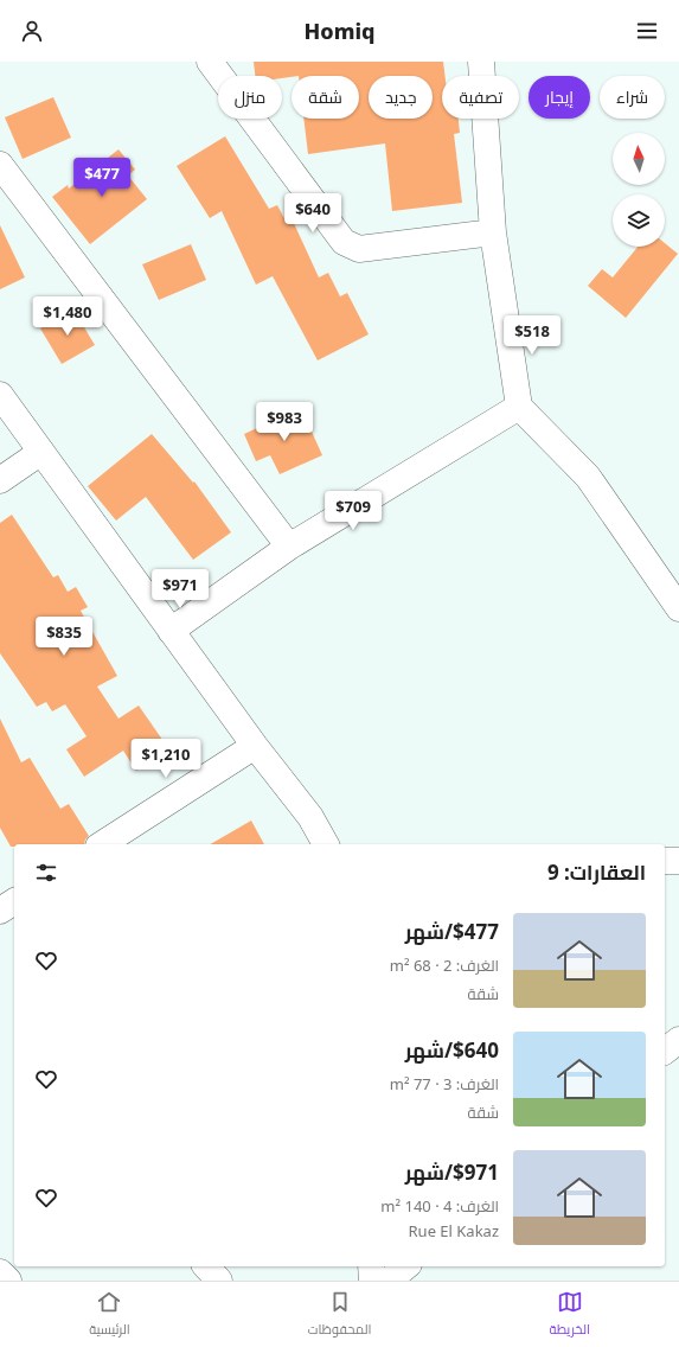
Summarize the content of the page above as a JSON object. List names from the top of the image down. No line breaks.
{"north":"top","page":{"header":"Homiq","chip":["شراء","إيجار","تصفية","جديد","شقة","منزل"],"price":["$477","$640","$1,480","$518","$983","$709","$971","$835","$1,210"],"heading":"العقارات: 9","list":[{"name":"$477/شهر","note":"الغرف: 2 · 68 m² · شقة"},{"name":"$640/شهر","note":"الغرف: 3 · 77 m² · شقة"},{"name":"$971/شهر","note":"الغرف: 4 · 140 m² · Rue El Kakaz"}],"tabs":["الخريطة","المحفوظات","الرئيسية"]}}
